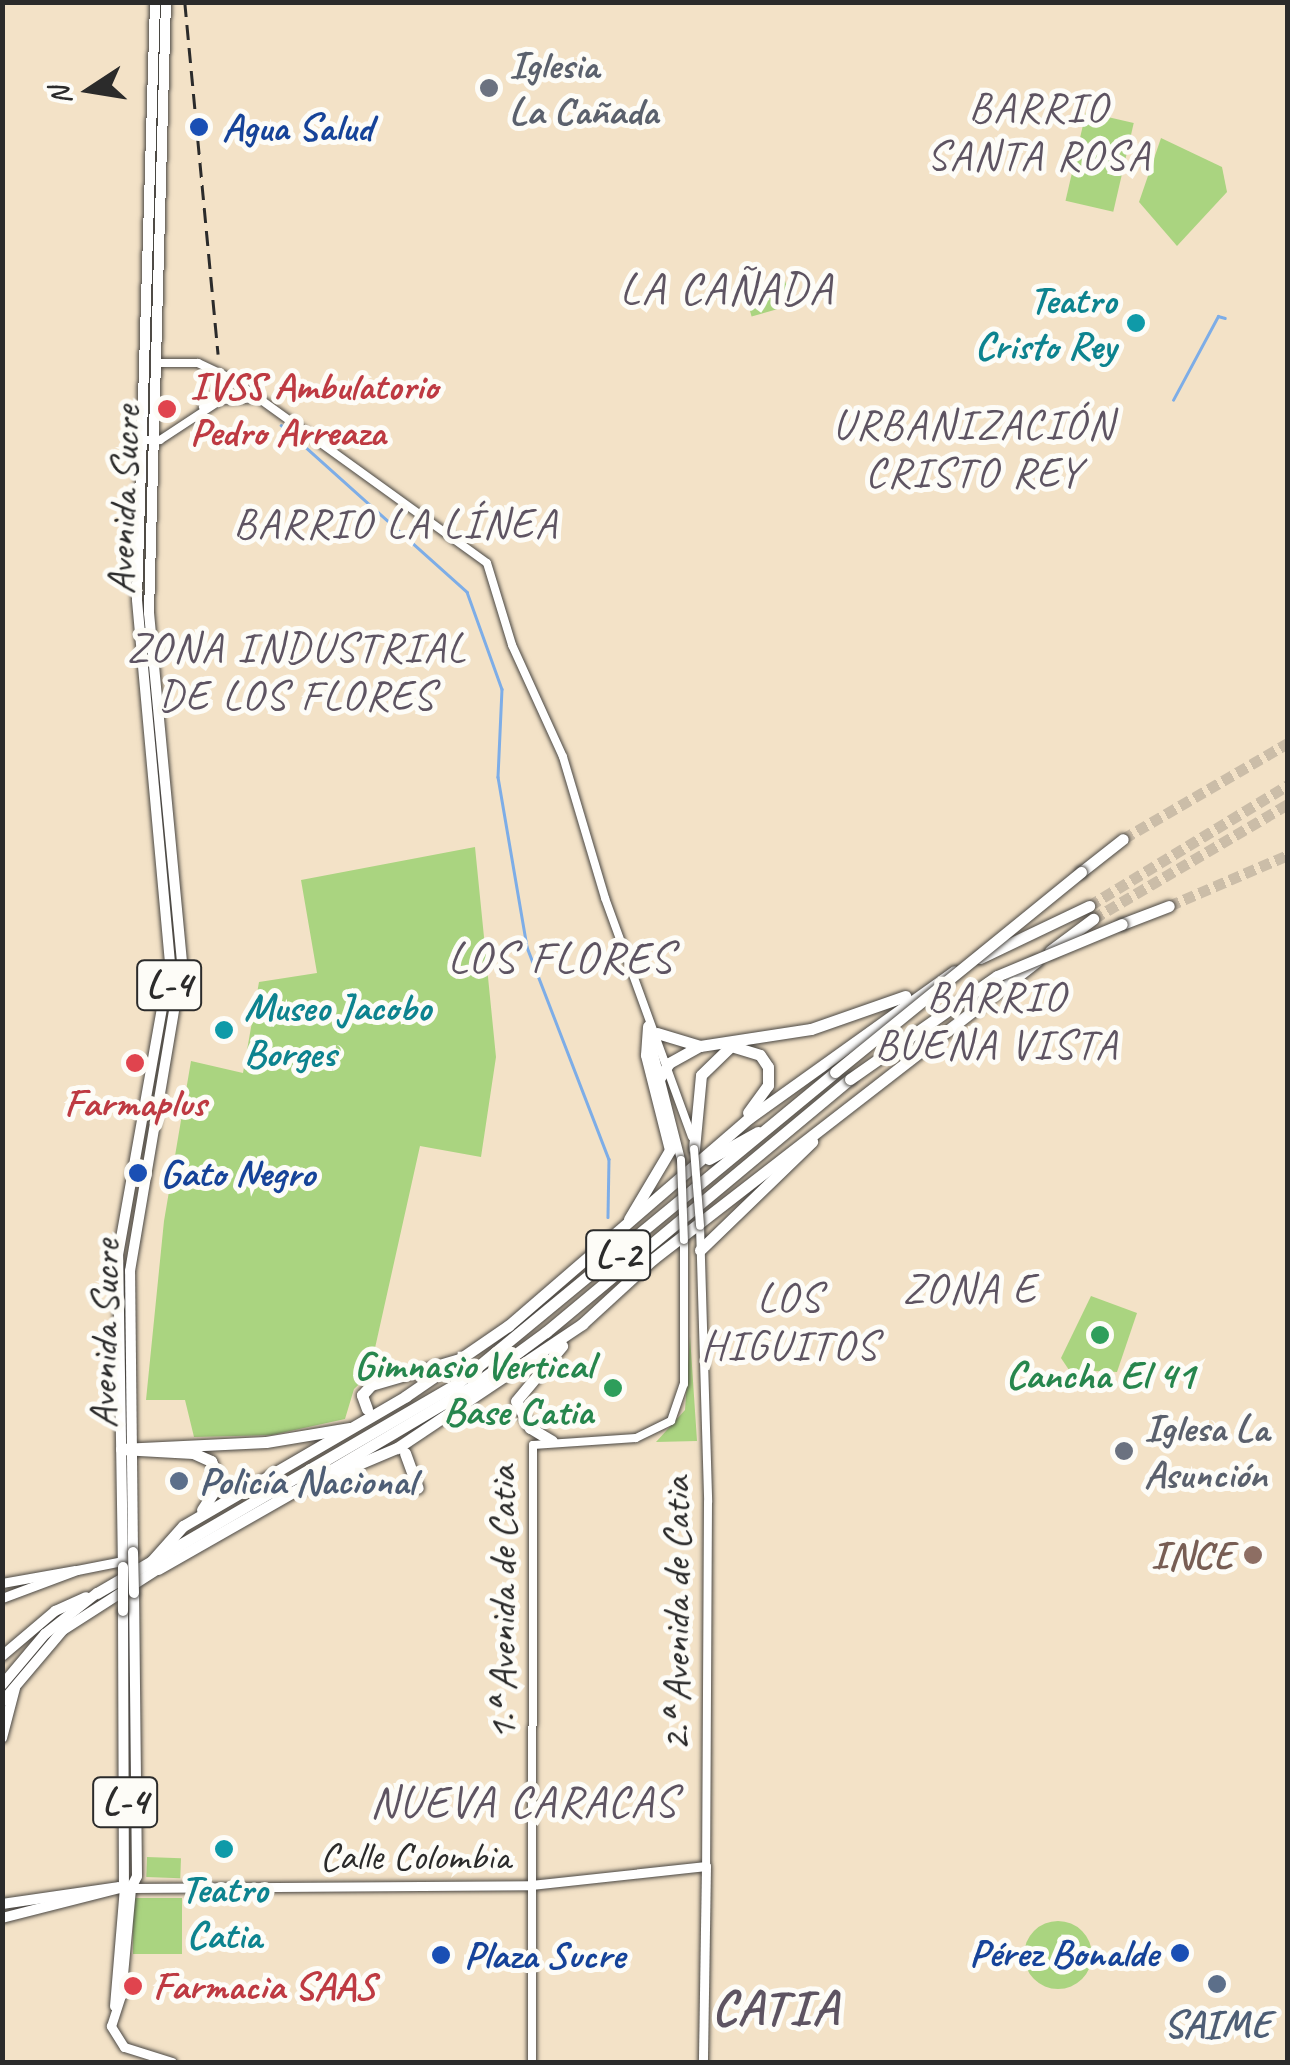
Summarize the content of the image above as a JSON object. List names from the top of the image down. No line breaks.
{"streets":{"highway":["L-2"],"main road":["Avenida Sucre","L-4","2.ª Avenida de Catia","Calle Colombia"],"street":["1.ª Avenida de Catia"]},"crossings":[["Avenida Sucre","Calle Colombia"],["1.ª Avenida de Catia","Calle Colombia"],["2.ª Avenida de Catia","Calle Colombia"]],"districts":["BARRIO SANTA ROSA","LA CAÑADA","URBANIZACIÓN CRISTO REY","BARRIO LA LÍNEA","ZONA INDUSTRIAL DE LOS FLORES","LOS FLORES","BARRIO BUENA VISTA","ZONA E","LOS HIGUITOS","NUEVA CARACAS","CATIA"],"places":["Iglesia La Cañada","Agua Salud","Teatro Cristo Rey","IVSS Ambulatorio Pedro Arreaza","Museo Jacobo Borges","Farmaplus","Gato Negro","Cancha El 41","Gimnasio Vertical Base Catia","Iglesa La Asunción","Policía Nacional","INCE","Teatro Catia","Pérez Bonalde","Plaza Sucre","SAIME","Farmacia SAAS"],"north":"left"}
